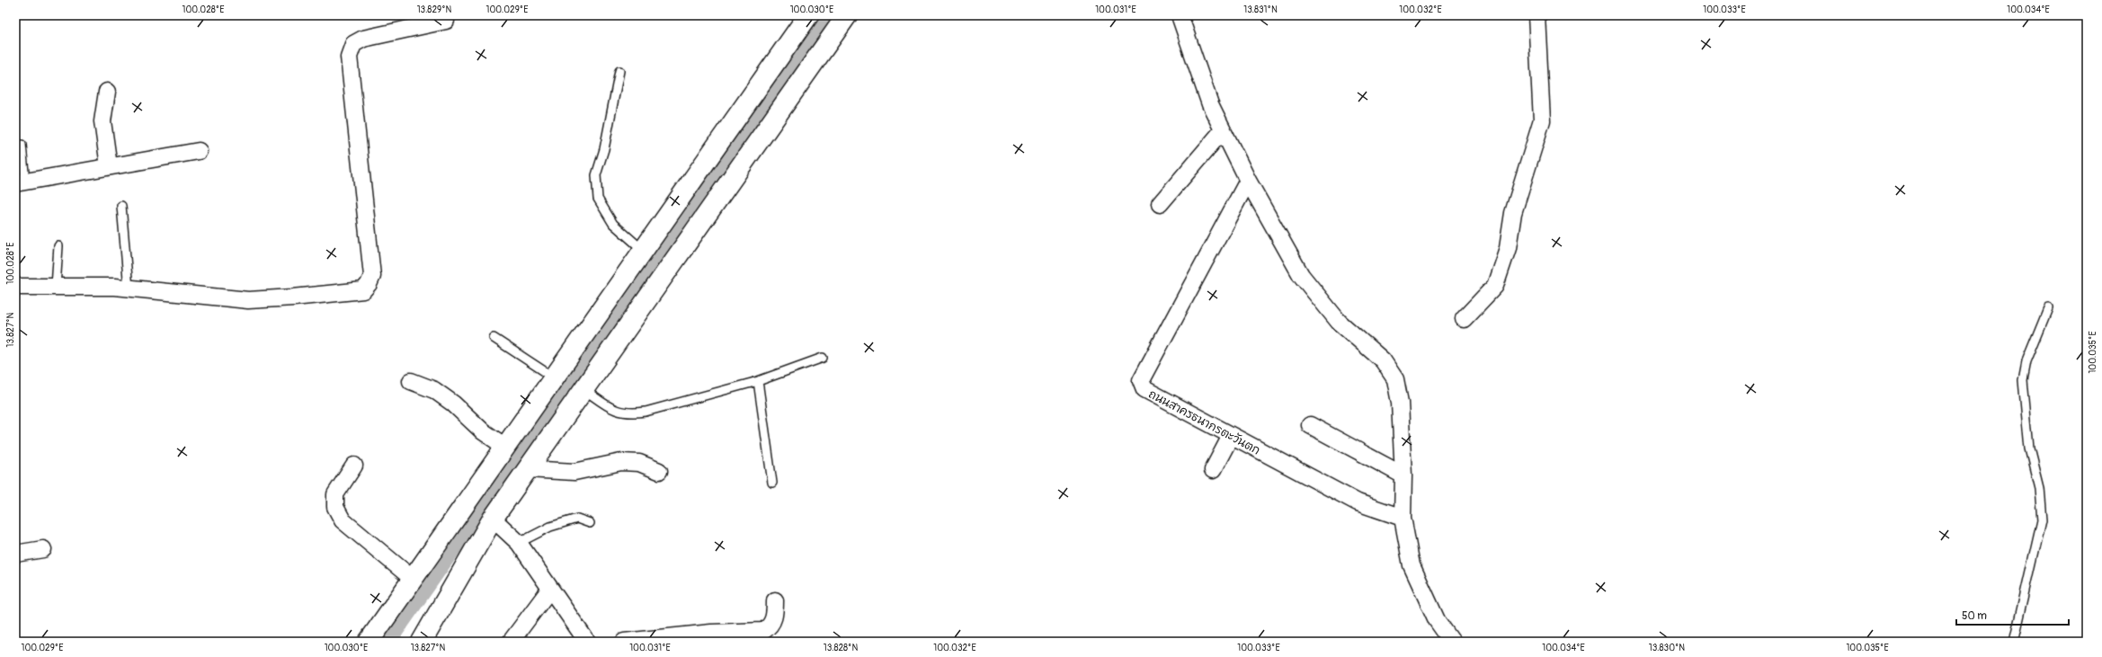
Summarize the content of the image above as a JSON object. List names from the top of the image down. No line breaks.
{"streets":{"street":["ถนนสาครธนากรตะวันตก"]},"scale_bar":"50 m","coordinates":["100.028°E","13.829°N","100.029°E","100.030°E","100.031°E","13.831°N","100.032°E","100.033°E","100.034°E","13.827°N","100.035°E","13.828°N","13.830°N"]}
